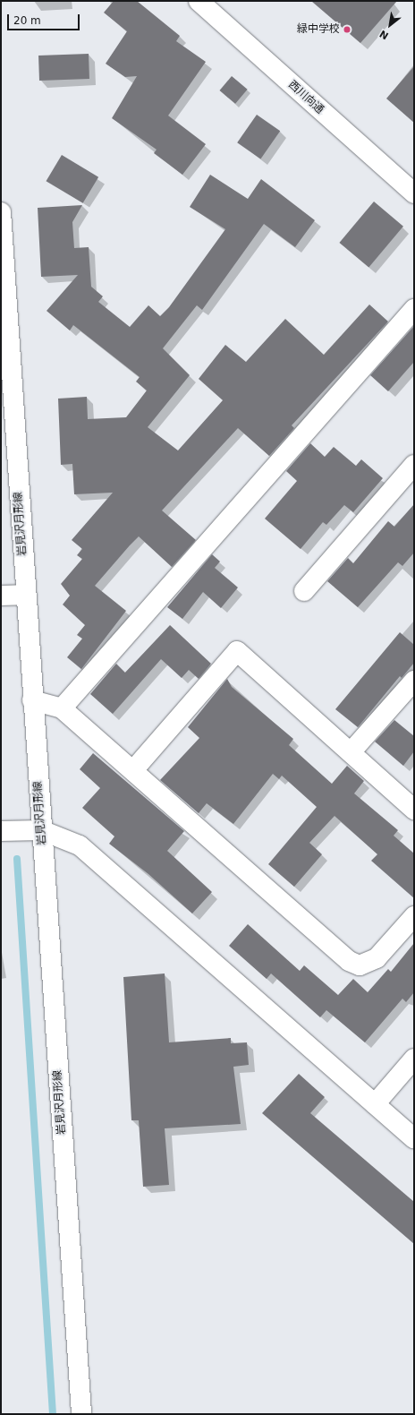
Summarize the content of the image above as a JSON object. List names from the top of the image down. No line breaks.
{"streets":{"street":["西川向通","岩見沢月形線"]},"places":["緑中学校"],"scale_bar":"20 m","north":"bottom left"}
